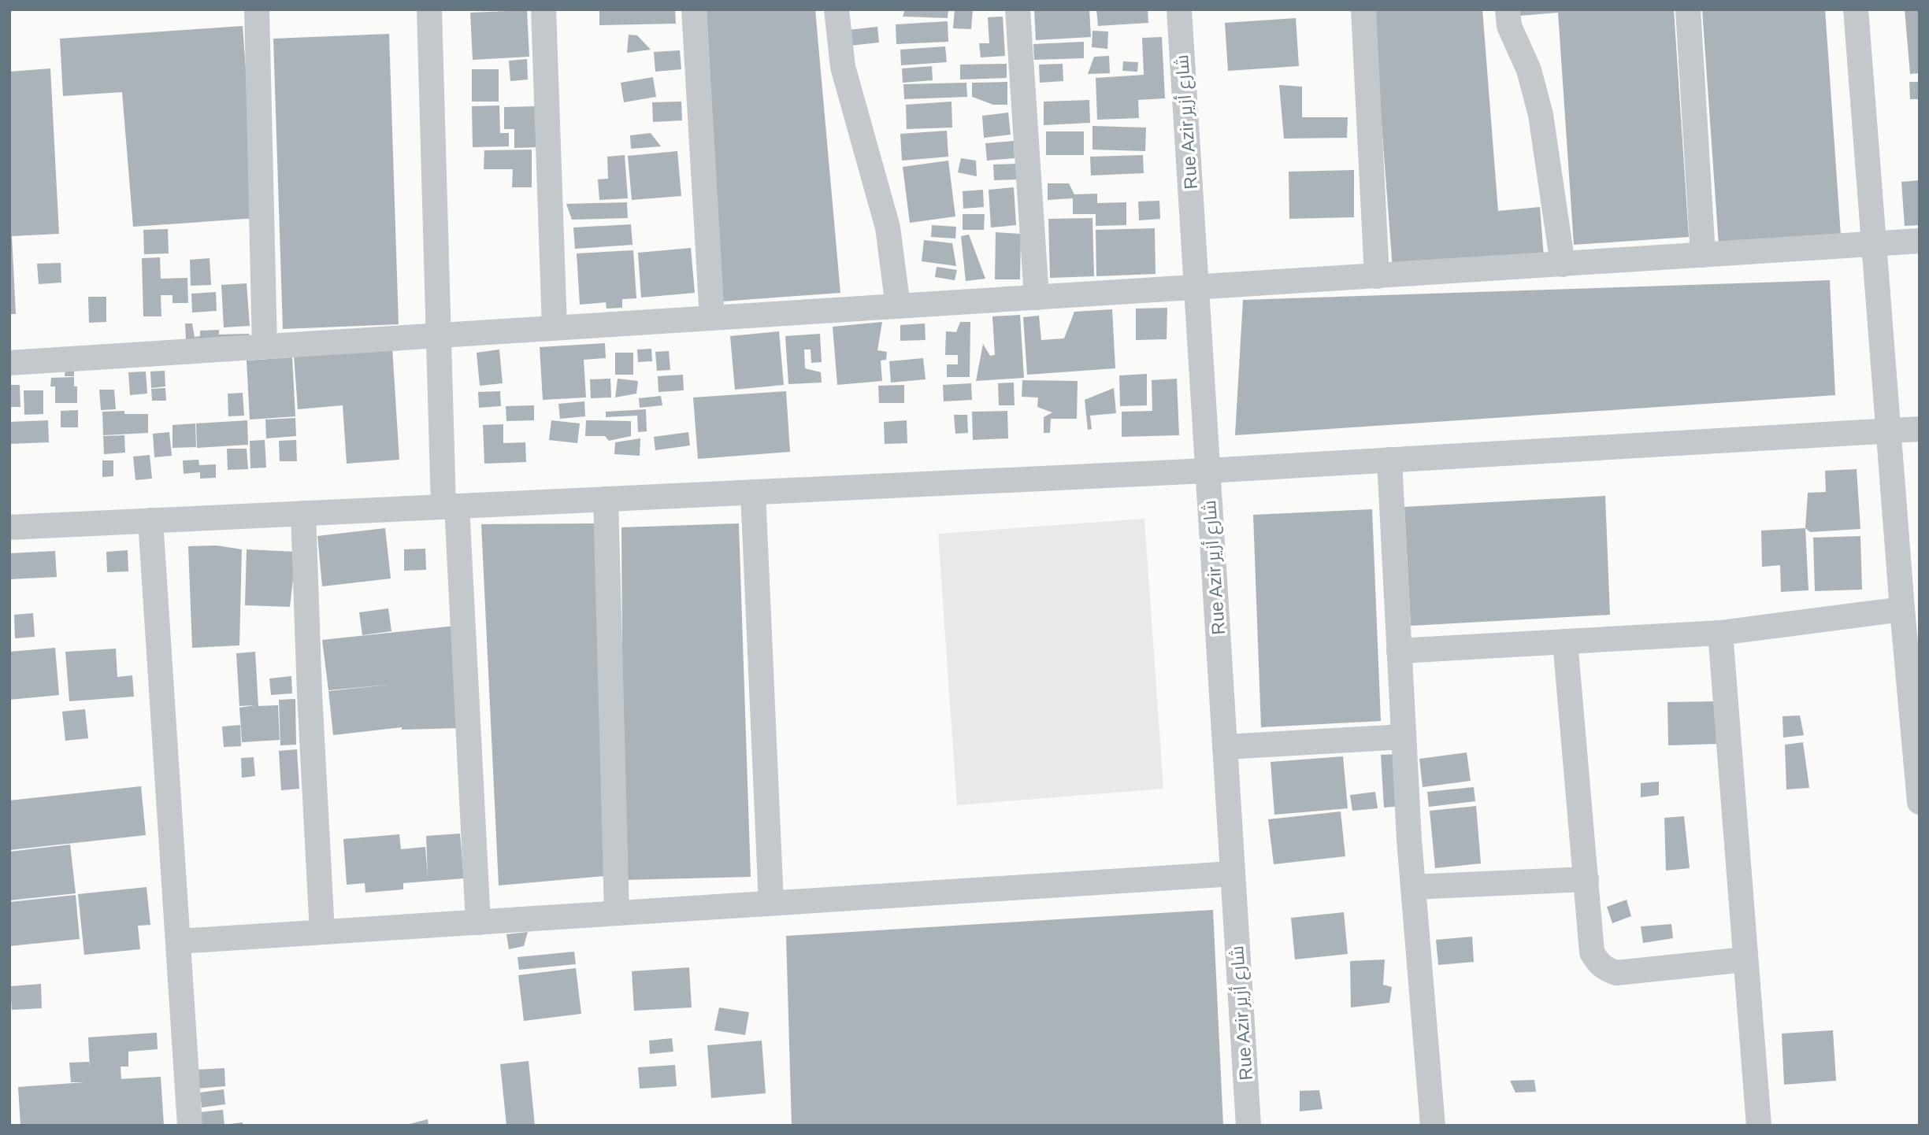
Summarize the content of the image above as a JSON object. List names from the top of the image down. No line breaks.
{"streets":{"street":["Rue Azir شارع أزير"]}}
